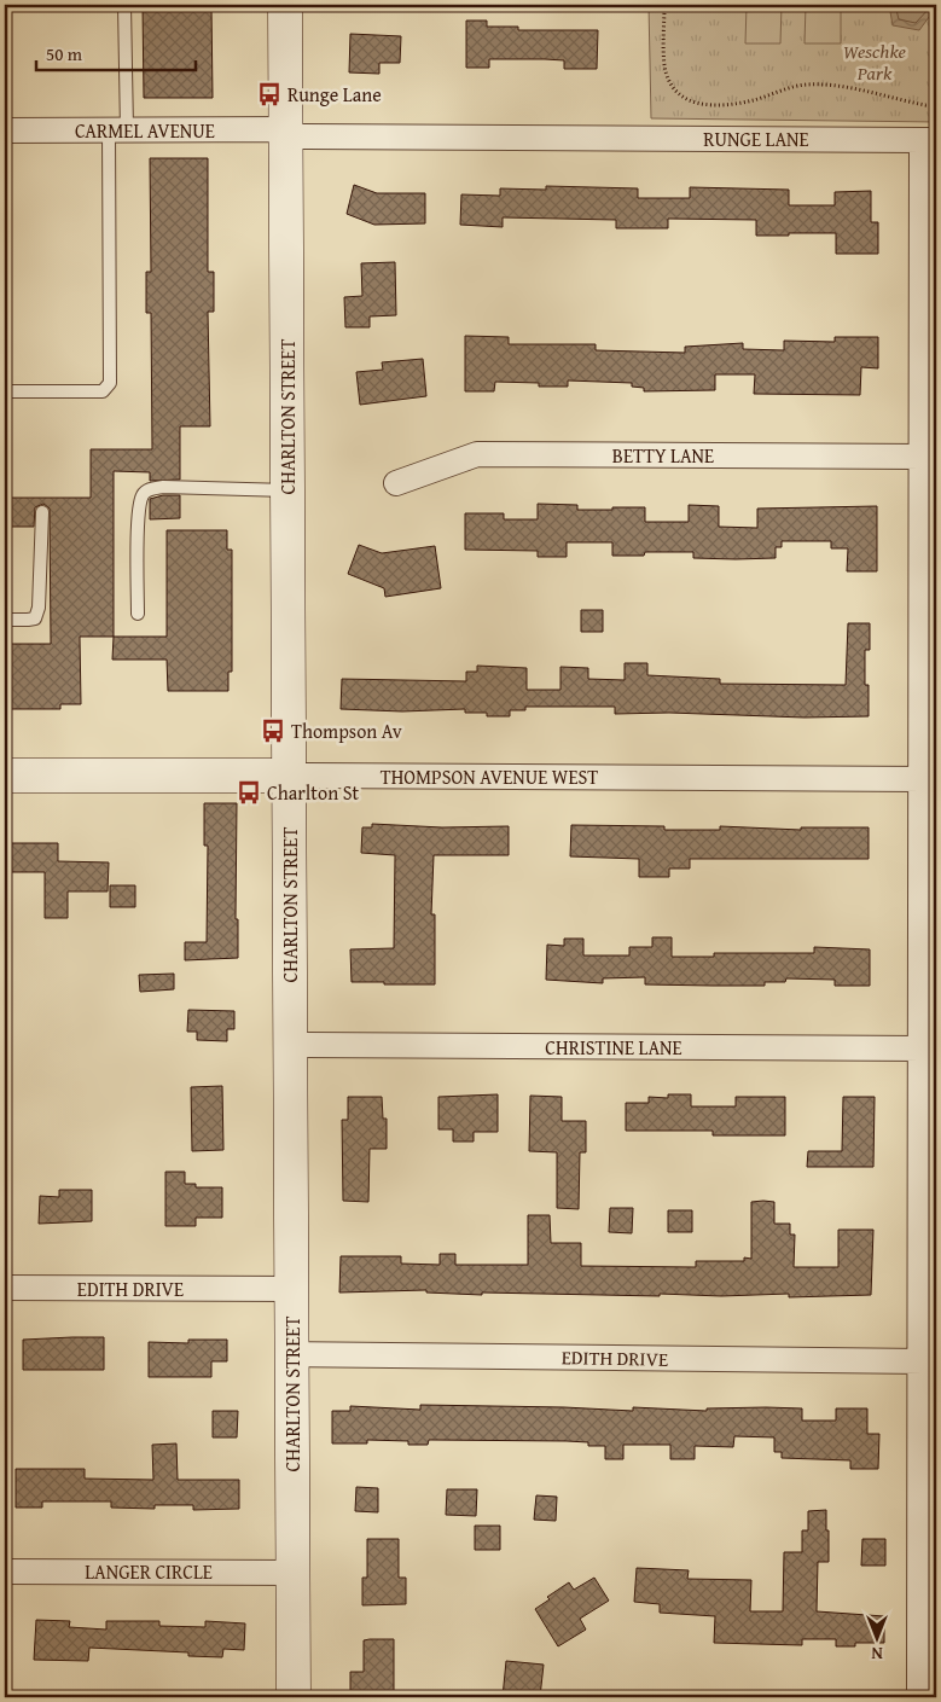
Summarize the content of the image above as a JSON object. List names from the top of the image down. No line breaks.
{"streets":{"street":["CARMEL AVENUE","RUNGE LANE","CHARLTON STREET","BETTY LANE","THOMPSON AVENUE WEST","CHRISTINE LANE","EDITH DRIVE","LANGER CIRCLE"]},"crossings":[["CARMEL AVENUE","RUNGE LANE"],["CARMEL AVENUE","CHARLTON STREET"],["RUNGE LANE","CHARLTON STREET"],["CHARLTON STREET","THOMPSON AVENUE WEST"],["CHARLTON STREET","CHRISTINE LANE"],["CHARLTON STREET","EDITH DRIVE"],["CHARLTON STREET","LANGER CIRCLE"]],"parks":["Weschke Park"],"places":{"bus stop":["Runge Lane","Thompson Av","Charlton St"]},"scale_bar":"50 m","north":"bottom"}
